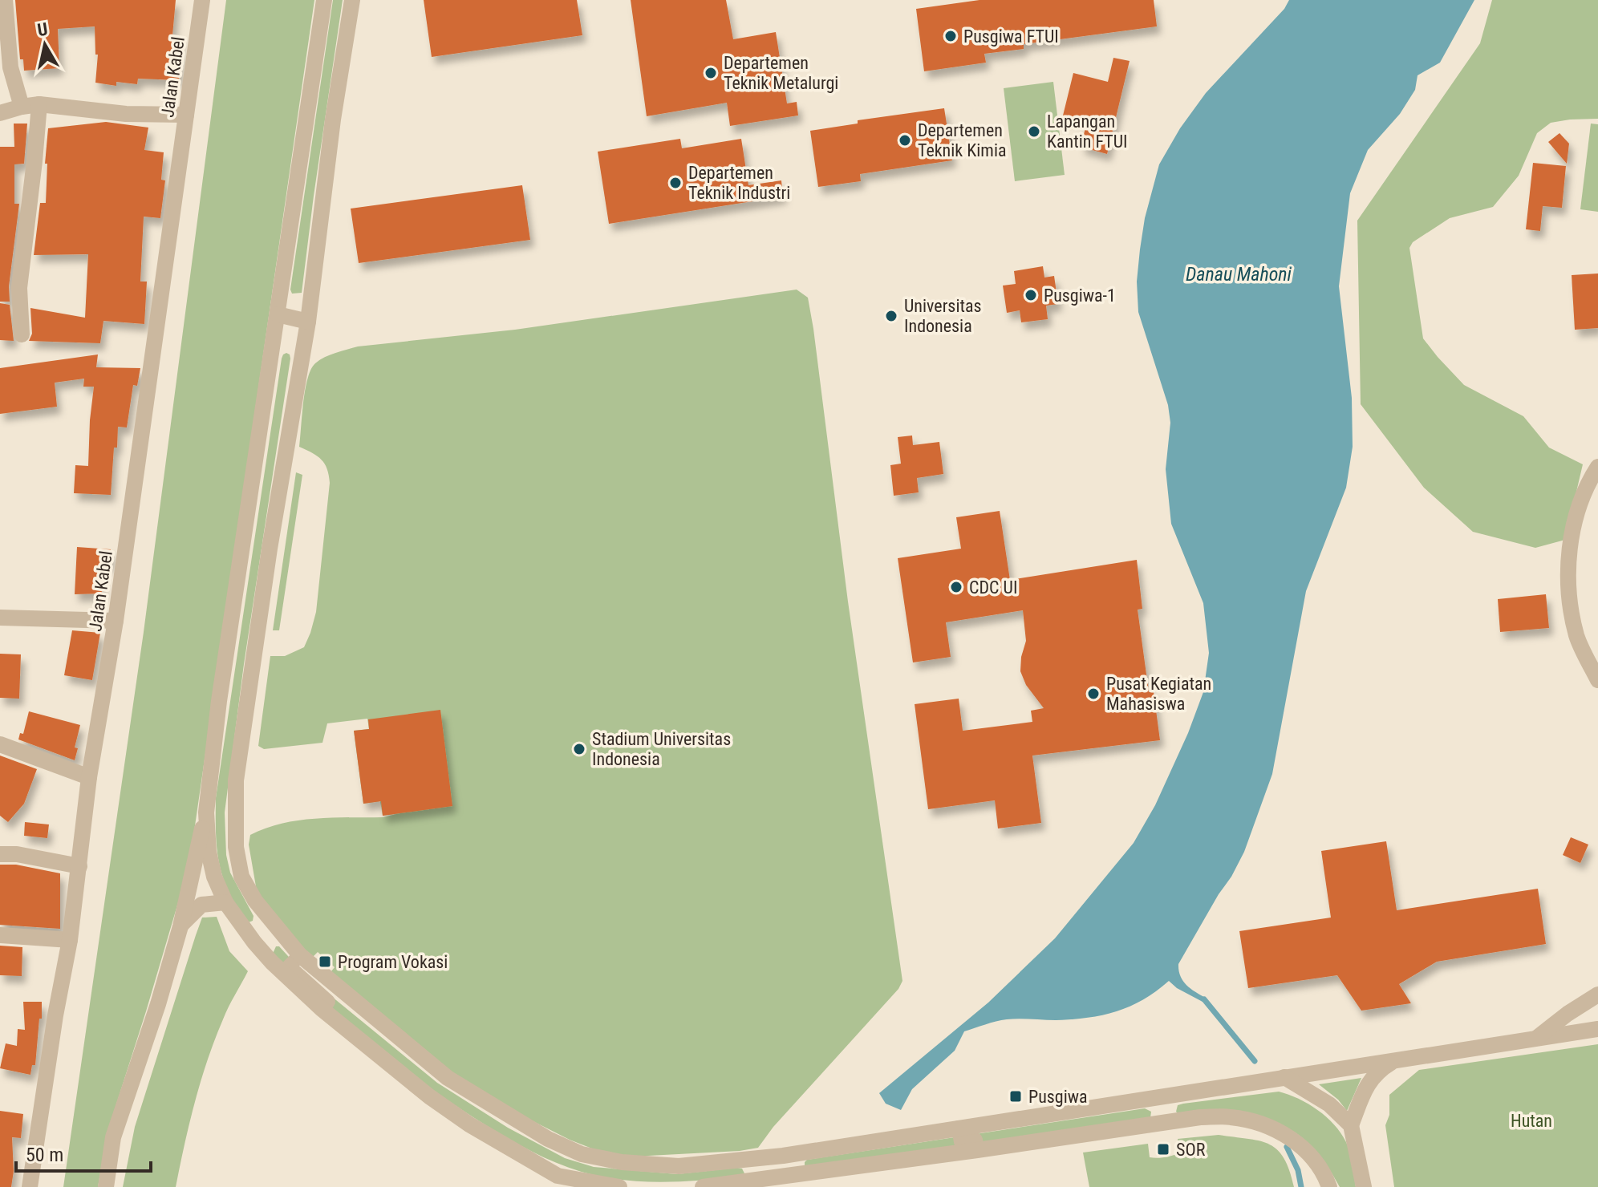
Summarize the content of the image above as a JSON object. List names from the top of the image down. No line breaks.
{"streets":{"street":["Jalan Kabel"]},"water":["Danau Mahoni"],"parks":["Hutan"],"places":{"other":["Pusgiwa FTUI","Departemen Teknik Metalurgi","Lapangan Kantin FTUI","Departemen Teknik Kimia","Departemen Teknik Industri","Pusgiwa-1","Universitas Indonesia","CDC UI","Pusat Kegiatan Mahasiswa","Stadium Universitas Indonesia"],"transit":["Program Vokasi","Pusgiwa","SOR"]},"scale_bar":"50 m","north":"top"}
